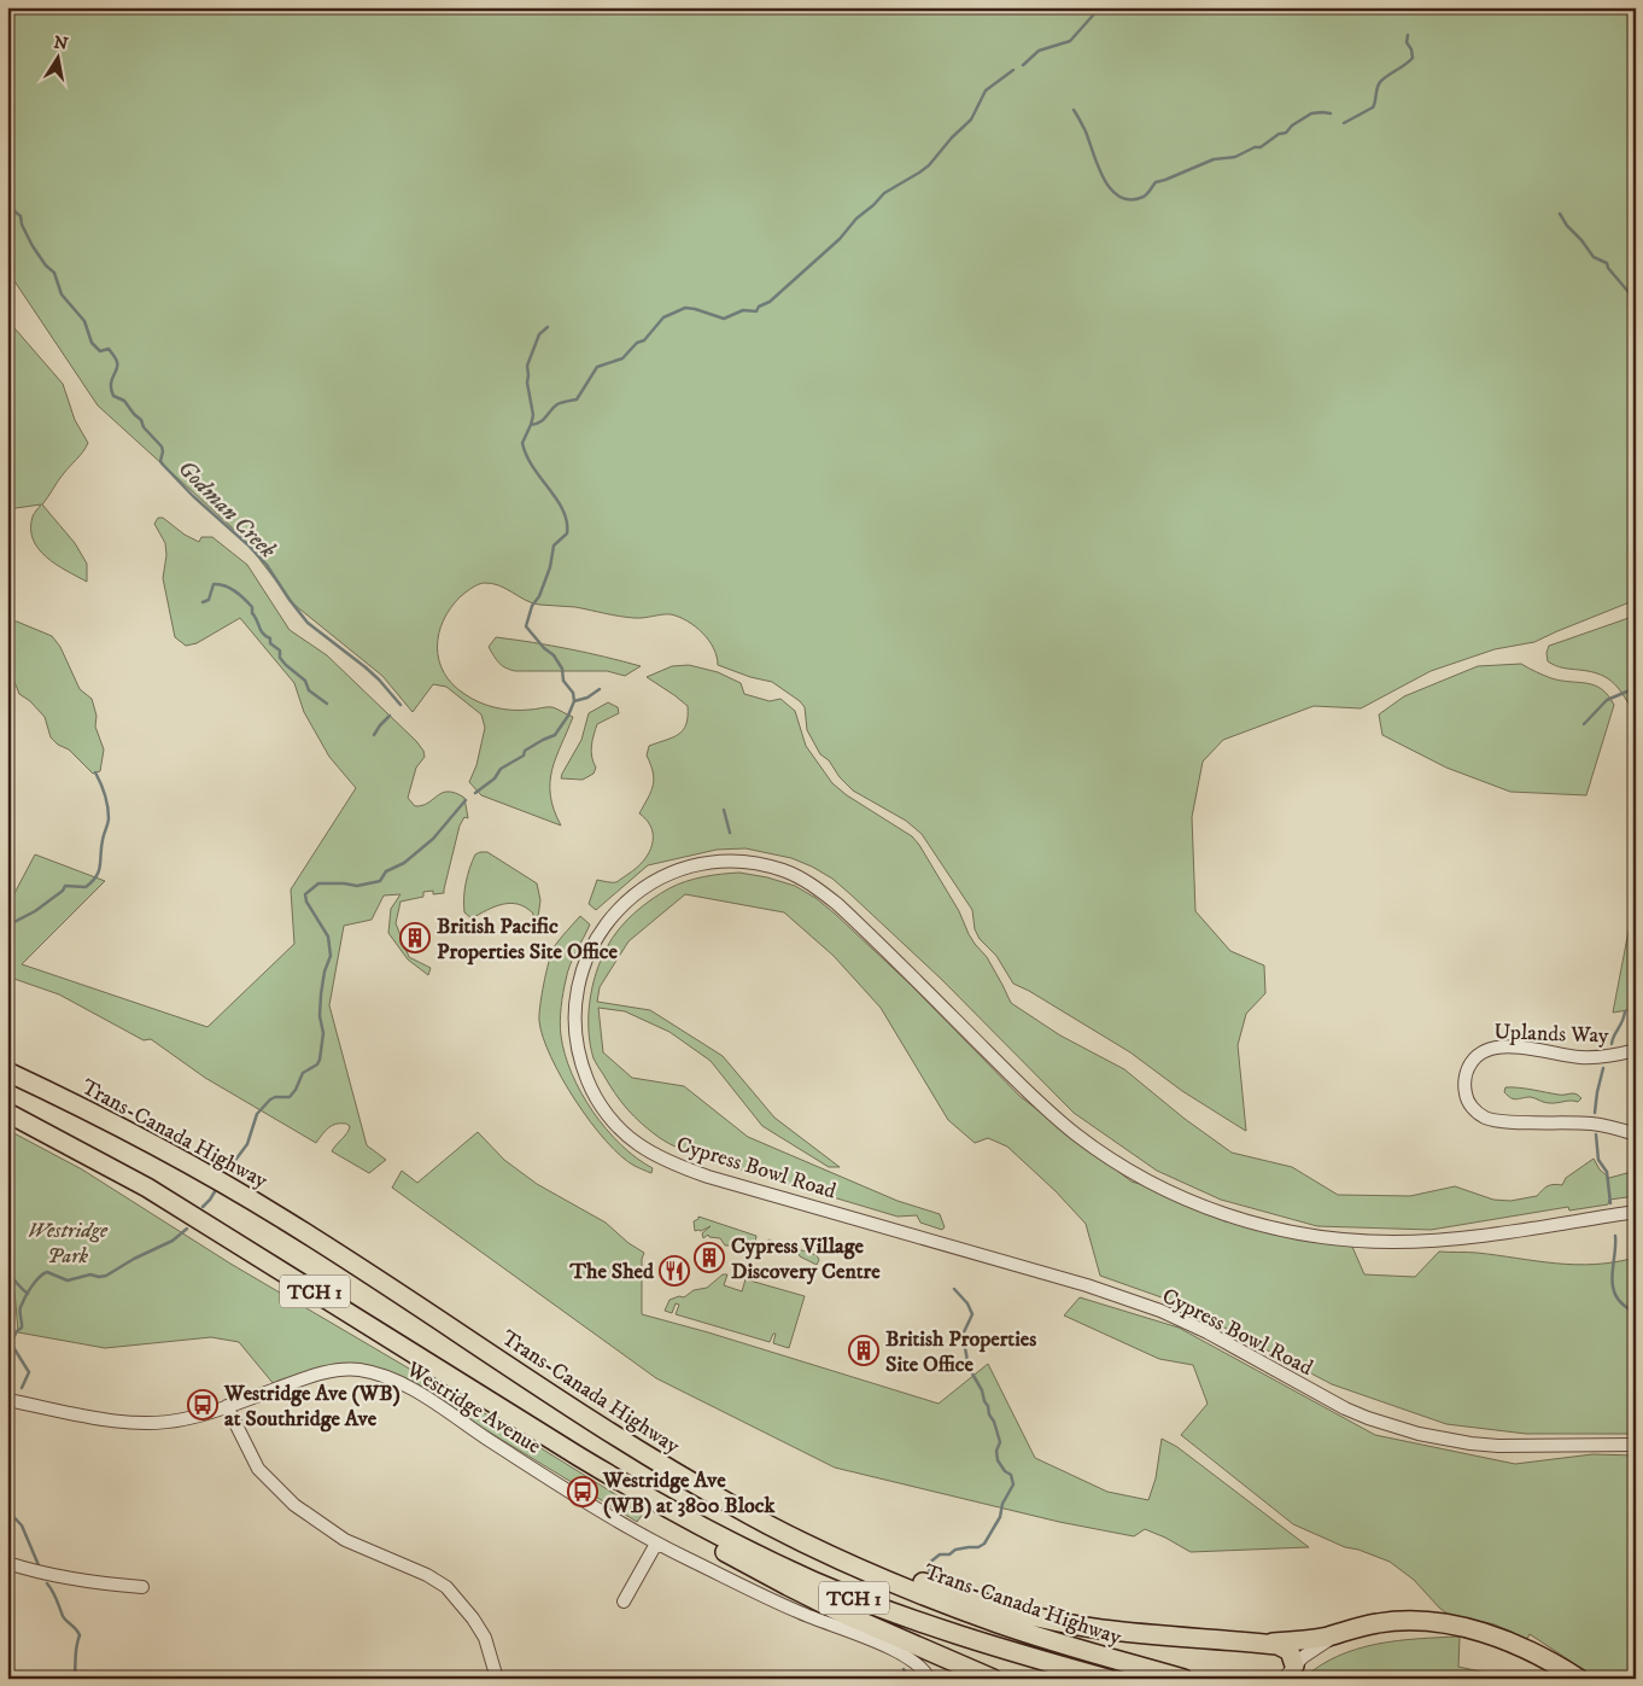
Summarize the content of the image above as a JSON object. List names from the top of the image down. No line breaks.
{"streets":{"highway":["Trans-Canada Highway","TCH 1"],"street":["Uplands Way","Cypress Bowl Road","Westridge Avenue"]},"water":["Godman Creek"],"parks":["Westridge Park"],"places":{"building":["British Pacific Properties Site Office","Cypress Village Discovery Centre","British Properties Site Office"],"restaurant":["The Shed"],"bus stop":["Westridge Ave (WB) at Southridge Ave","Westridge Ave (WB) at 3800 Block"]},"north":"top"}
